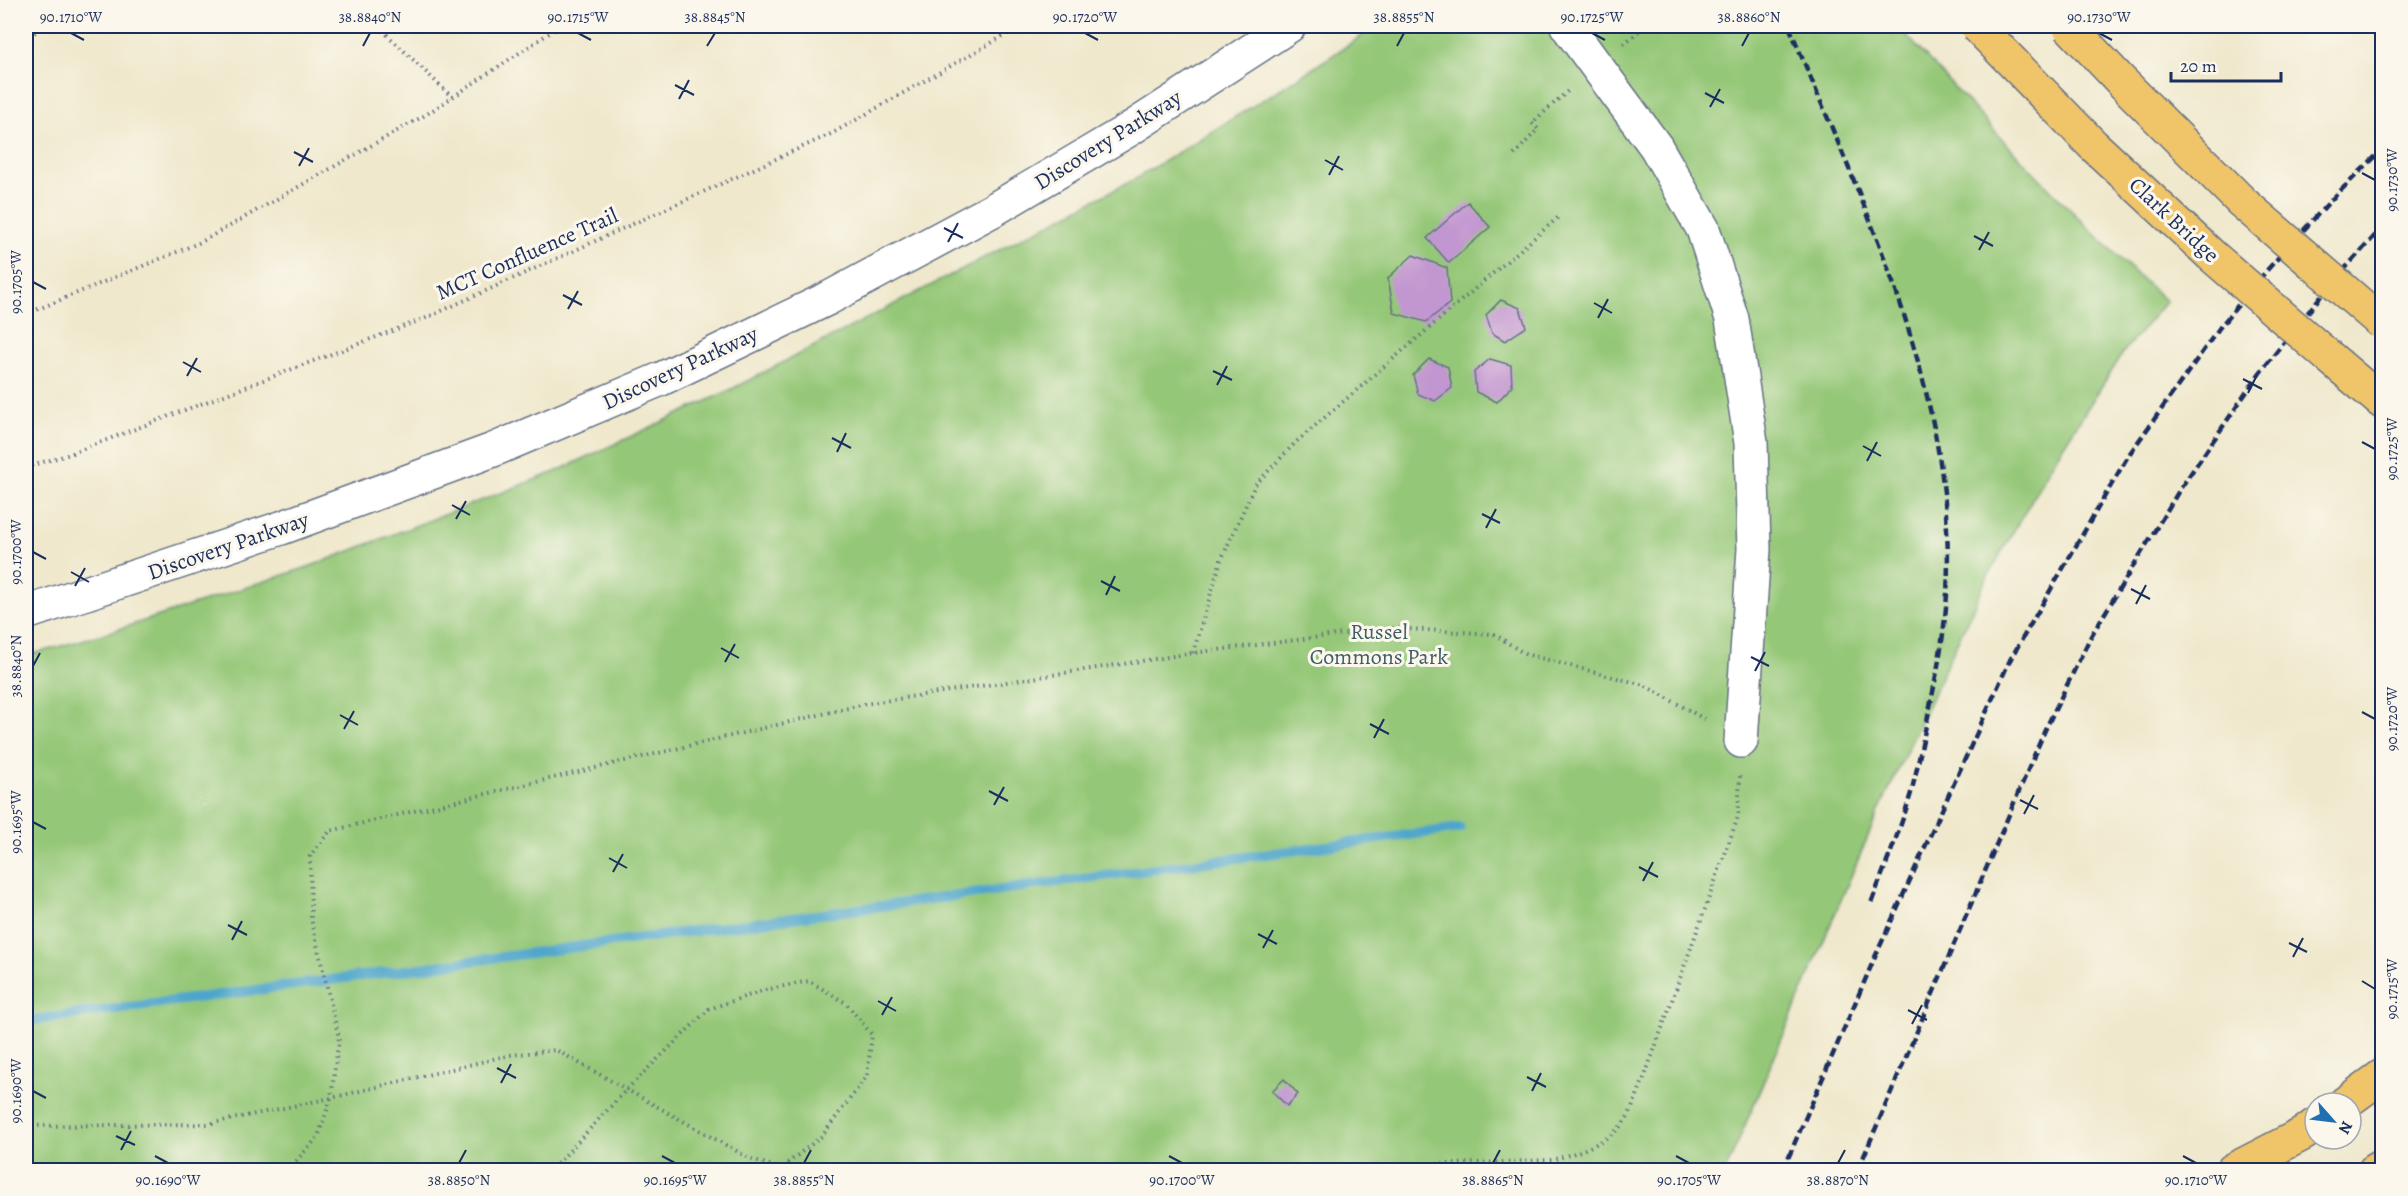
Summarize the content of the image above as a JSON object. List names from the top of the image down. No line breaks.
{"streets":{"highway":["Clark Bridge"],"street":["Discovery Parkway"],"path":["MCT Confluence Trail"]},"parks":["Russel Commons Park"],"scale_bar":"20 m","north":"bottom right","coordinates":["90.1710°W","38.8840°N","90.1715°W","38.8845°N","90.1720°W","38.8855°N","90.1725°W","38.8860°N","90.1730°W","90.1705°W","90.1700°W","90.1695°W","90.1690°W","38.8850°N","38.8865°N","38.8870°N"]}
